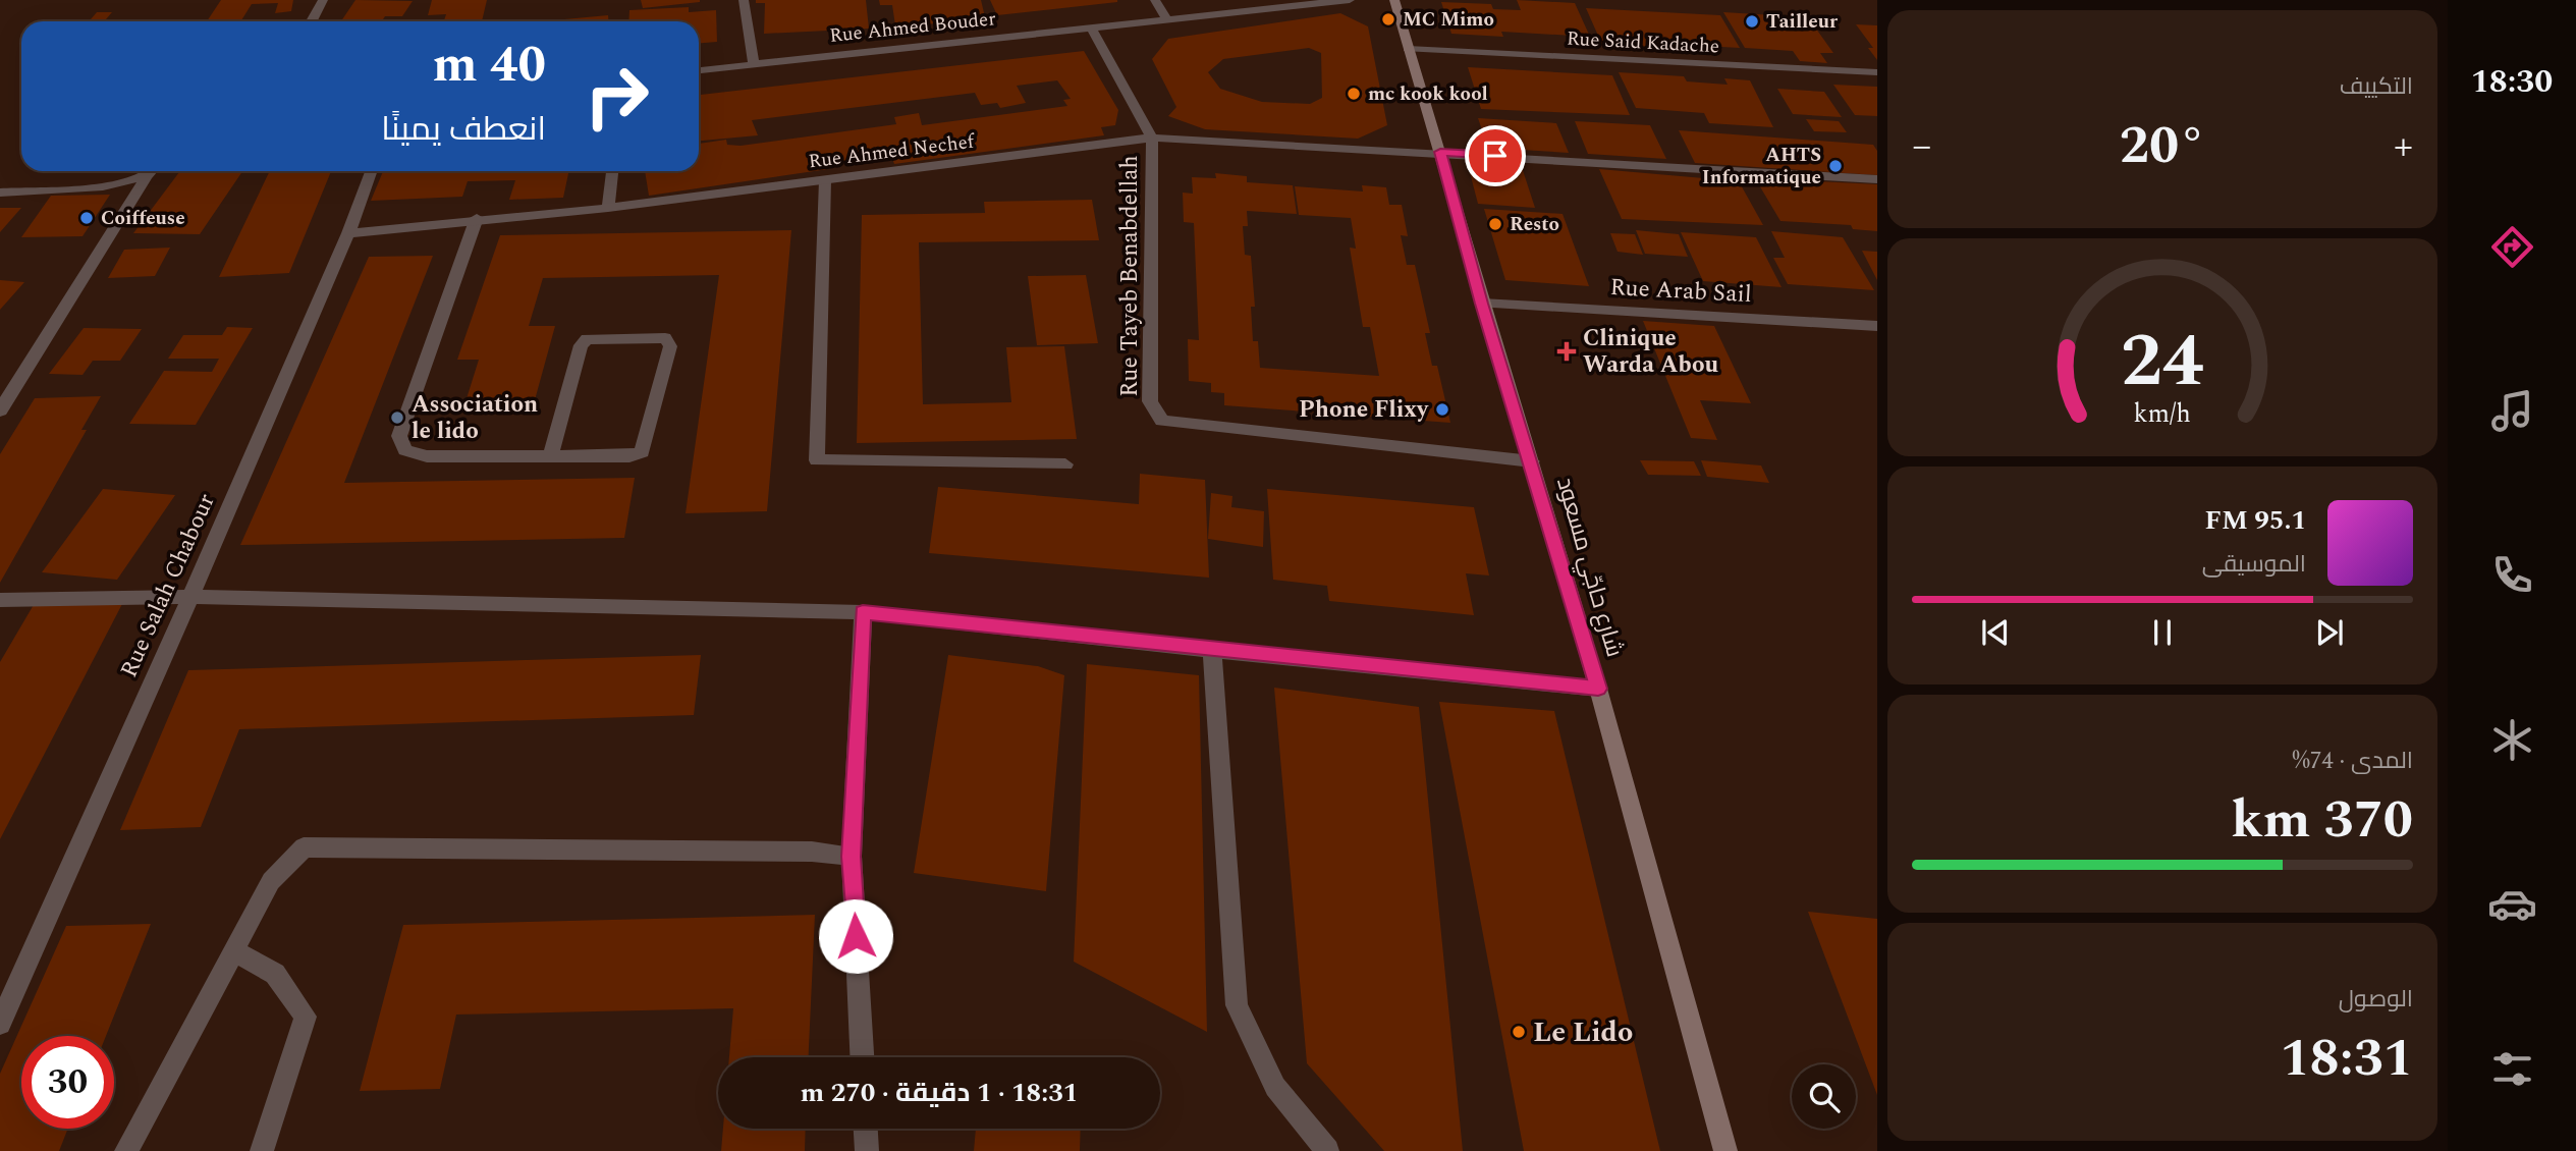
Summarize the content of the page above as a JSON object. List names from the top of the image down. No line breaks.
{"streets":{"main road":["شارع حاجّي مسعود"],"street":["Rue Ahmed Bouder","Rue Said Kadache","Rue Ahmed Nechef","Rue Tayeb Benabdellah","Rue Arab Sail","Rue Salah Chabour"]},"crossings":[["Rue Ahmed Bouder","Rue Tayeb Benabdellah"],["Rue Said Kadache","شارع حاجّي مسعود"],["Rue Ahmed Nechef","Rue Tayeb Benabdellah"],["Rue Ahmed Nechef","شارع حاجّي مسعود"],["Rue Ahmed Nechef","Rue Salah Chabour"],["Rue Tayeb Benabdellah","شارع حاجّي مسعود"],["Rue Arab Sail","شارع حاجّي مسعود"]],"places":{"other":["MC Mimo","Tailleur","mc kook kool","AHTS Informatique","Coiffeuse","Resto","Phone Flixy","Association le lido","Le Lido"],"health":["Clinique Warda Abou"]},"page":{"tabs":"18:30","tile":["التكييف",["المدى · 74%","370 km"],["الوصول","18:31"]],"turn":["40 m","انعطف يمينًا"],"heat":["−","20°","+"],"song":["95.1 FM","الموسيقى"],"limit":"30","trip":"18:31 · 1 دقيقة · 270 m","gauge":["24","km/h"]}}
